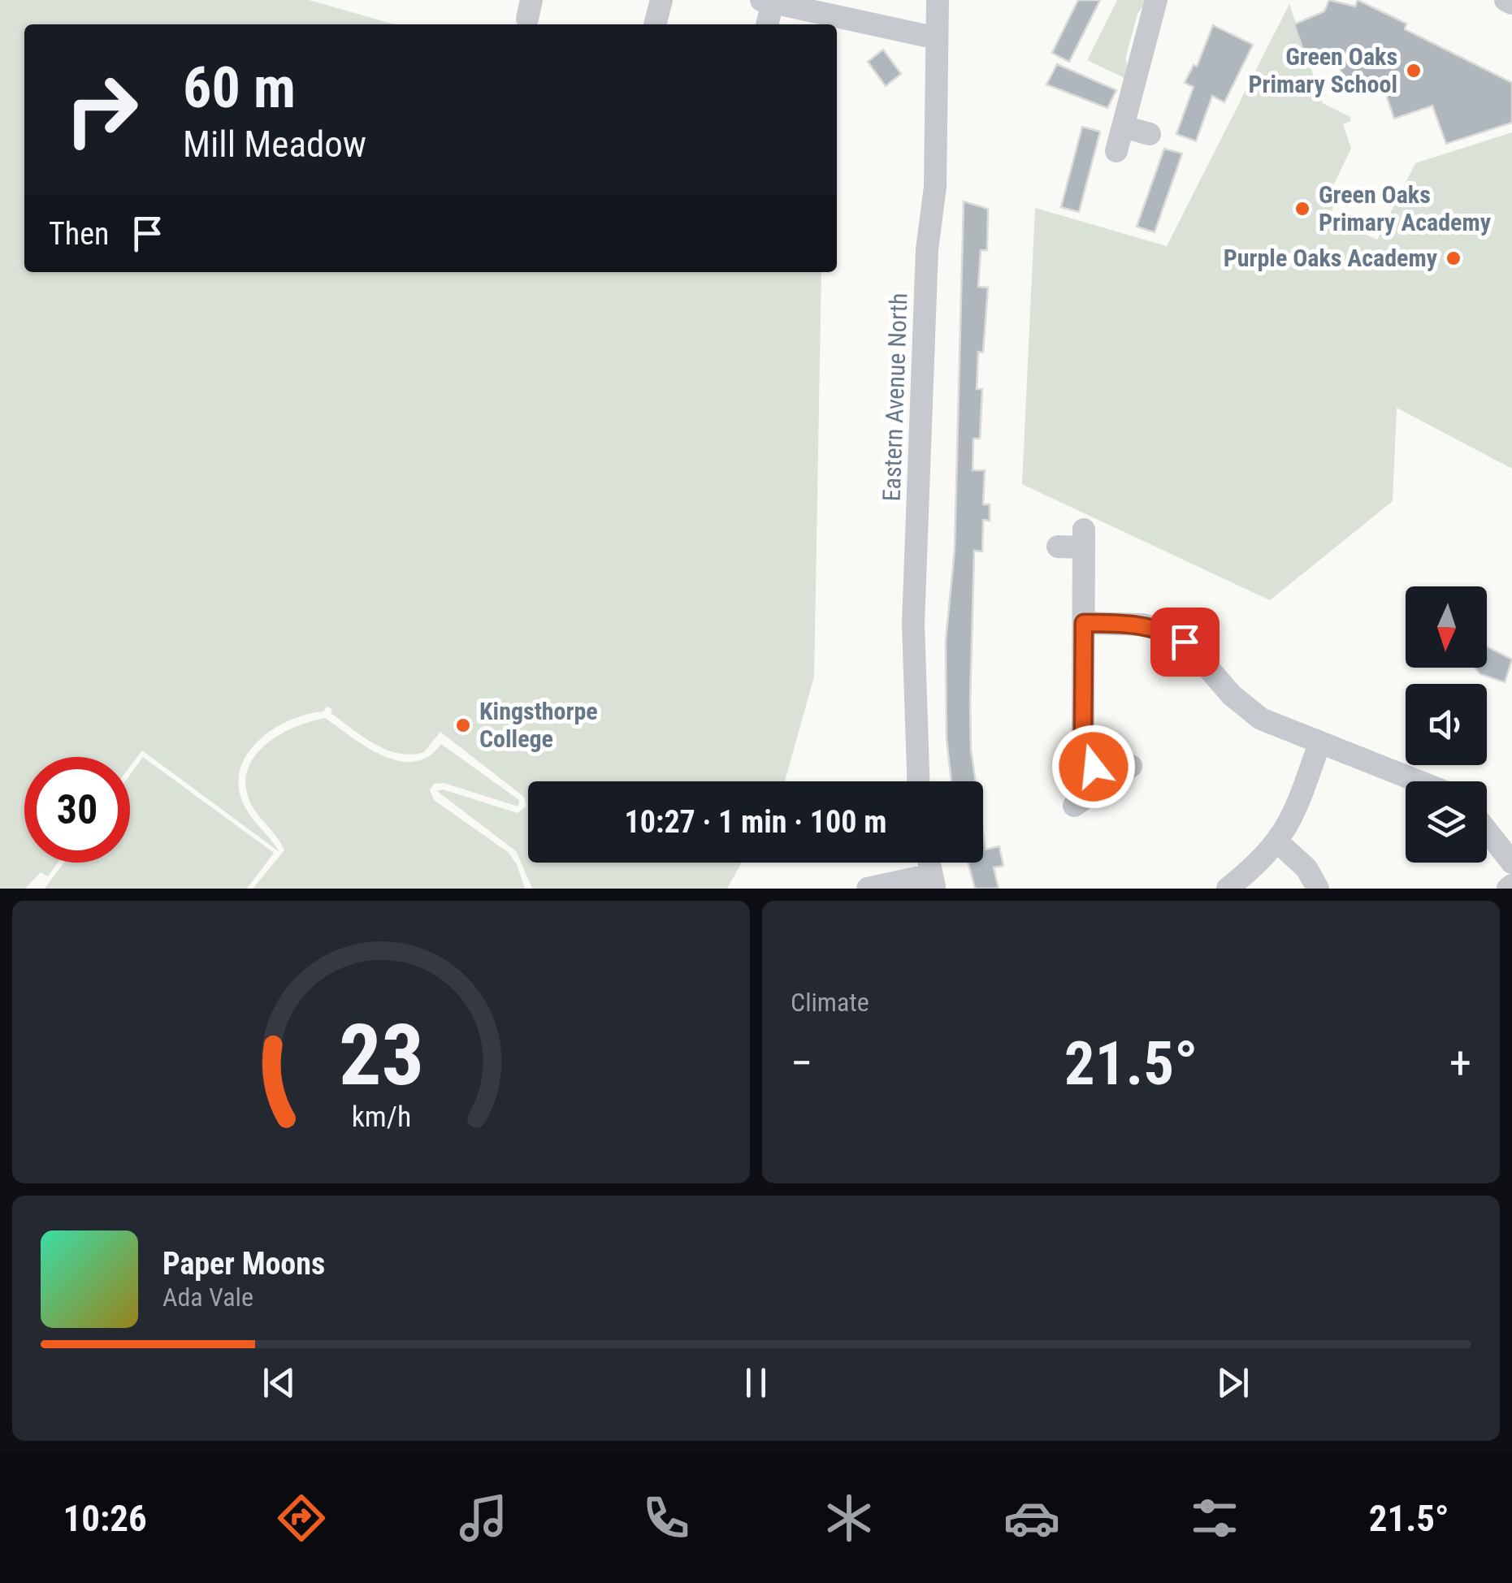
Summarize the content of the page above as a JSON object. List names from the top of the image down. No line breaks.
{"streets":{"street":["Eastern Avenue North"]},"places":["Green Oaks Primary School","Green Oaks Primary Academy","Purple Oaks Academy","Kingsthorpe College"],"north":"bottom","page":{"turn":["60 m","Mill Meadow"],"then":"Then","limit":"30","trip":"10:27 · 1 min · 100 m","tile":"Climate","heat":["−","21.5°","+"],"song":["Paper Moons","Ada Vale"],"tabs":["10:26","21.5°"],"gauge":["23","km/h"]}}
